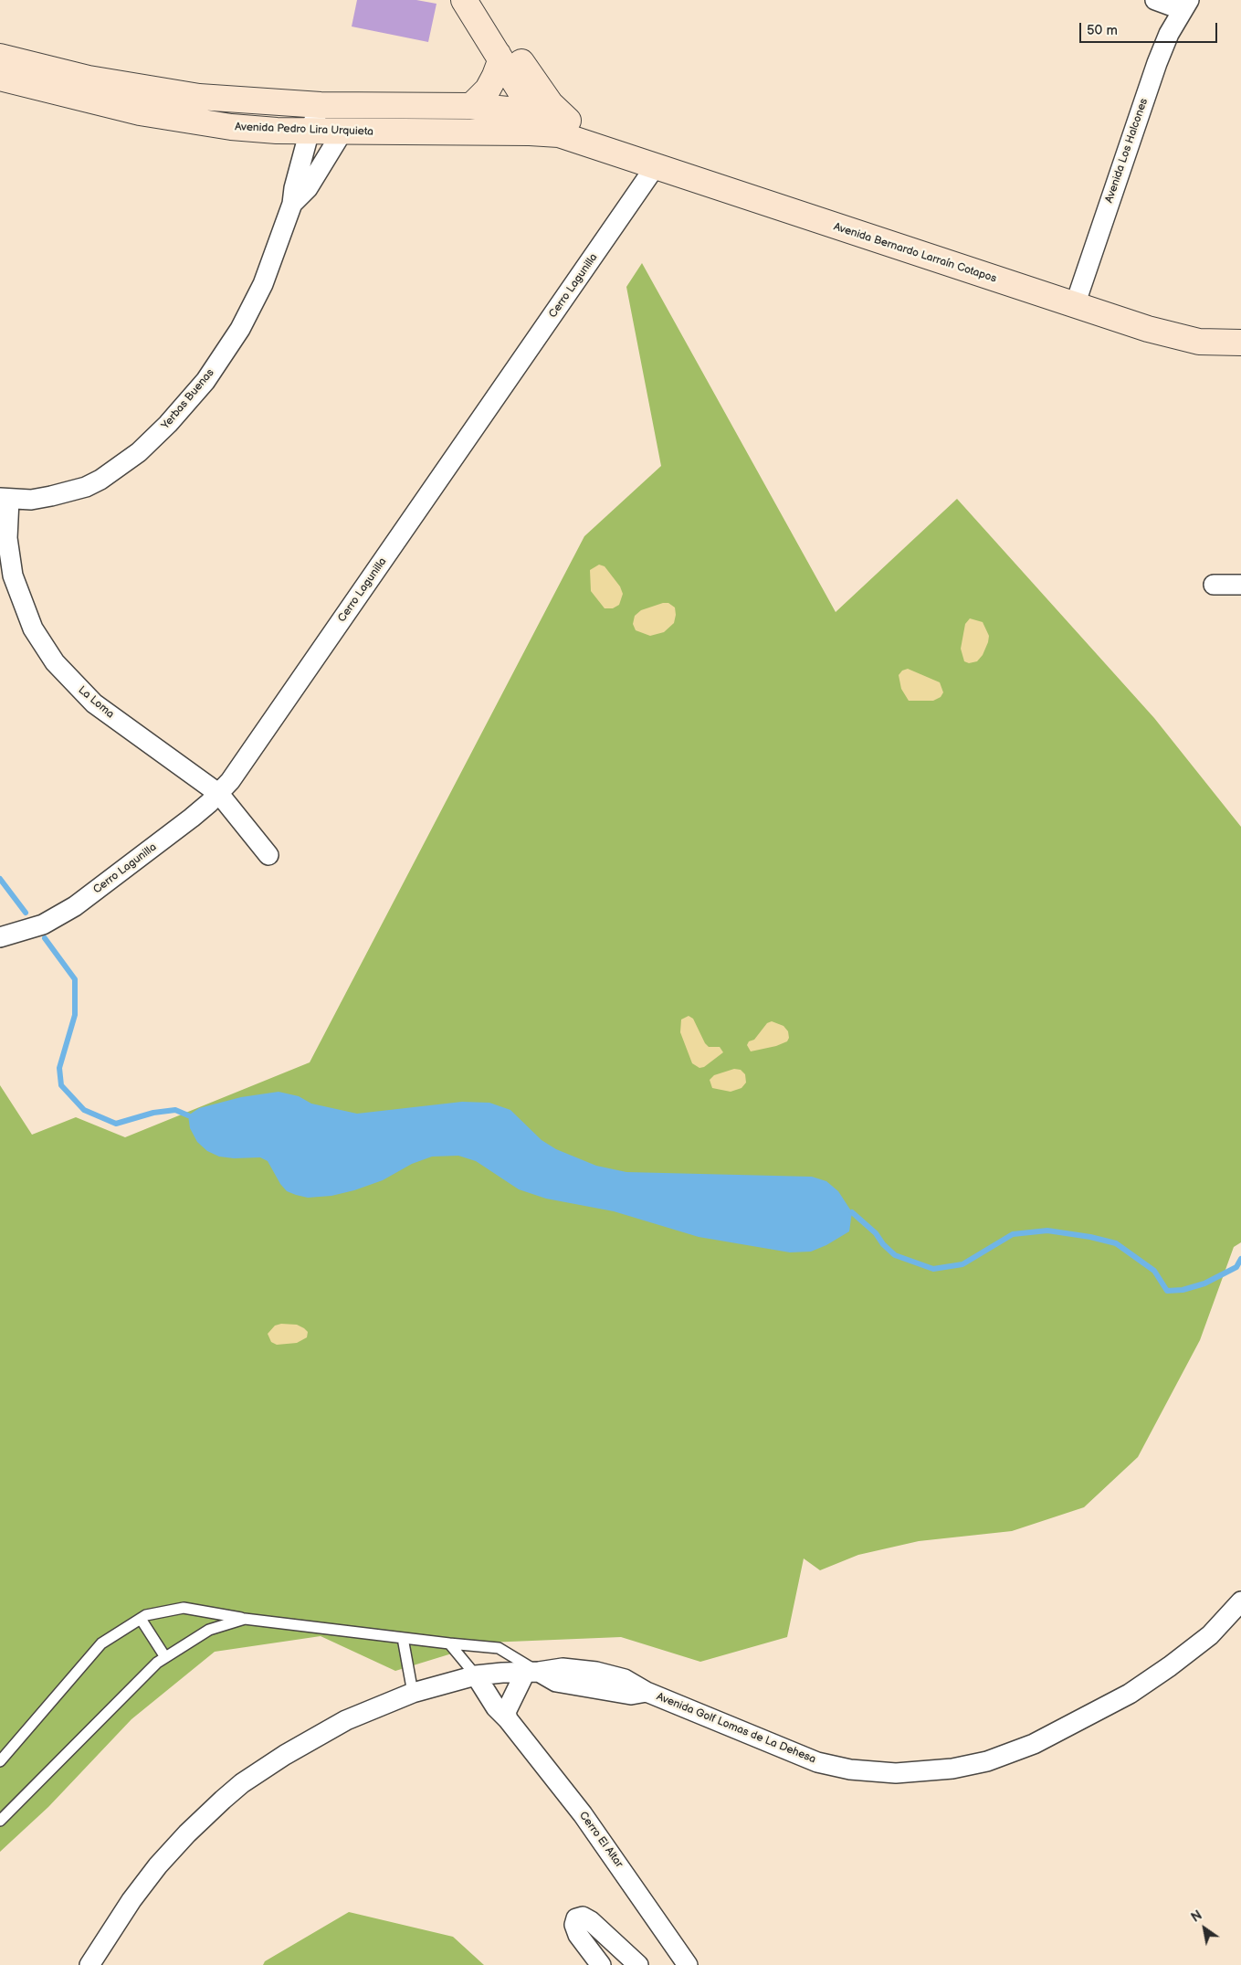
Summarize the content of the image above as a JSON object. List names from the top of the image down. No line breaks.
{"streets":{"main road":["Avenida Pedro Lira Urquieta","Avenida Bernardo Larraín Cotapos"],"street":["Avenida Los Halcones","Cerro Lagunilla","Yerbas Buenas","La Loma","Avenida Golf Lomas de La Dehesa","Cerro El Altar"]},"crossings":[["Avenida Pedro Lira Urquieta","Avenida Bernardo Larraín Cotapos"],["Avenida Pedro Lira Urquieta","Yerbas Buenas"],["Avenida Los Halcones","Avenida Bernardo Larraín Cotapos"],["Avenida Bernardo Larraín Cotapos","Cerro Lagunilla"],["Cerro Lagunilla","La Loma"],["Yerbas Buenas","La Loma"],["Avenida Golf Lomas de La Dehesa","Cerro El Altar"]],"scale_bar":"50 m","north":"top left"}
